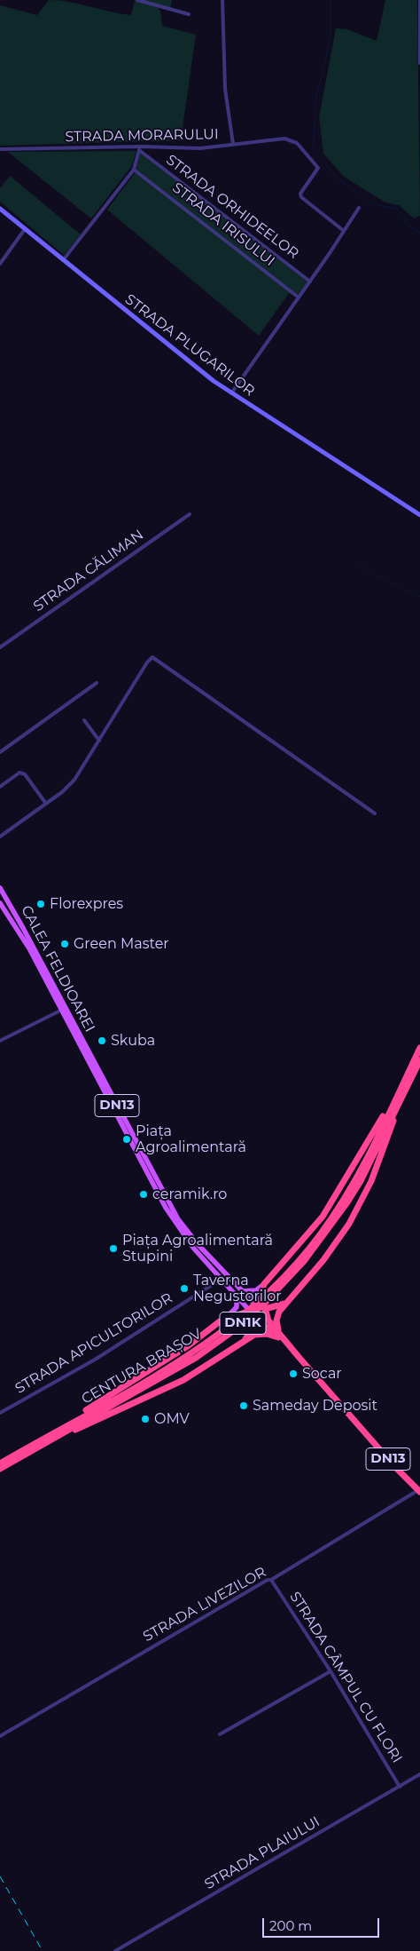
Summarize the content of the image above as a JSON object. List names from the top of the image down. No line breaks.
{"streets":{"highway":["DN13","DN1K","CENTURA BRAȘOV"],"main road":["CALEA FELDIOAREI"],"street":["STRADA MORARULUI","STRADA ORHIDEELOR","STRADA IRISULUI","STRADA PLUGARILOR","STRADA CĂLIMAN","STRADA APICULTORILOR","STRADA LIVEZILOR","STRADA CÂMPUL CU FLORI","STRADA PLAIULUI"]},"crossings":[["STRADA MORARULUI","STRADA ORHIDEELOR"],["CALEA FELDIOAREI","DN13"],["CALEA FELDIOAREI","STRADA APICULTORILOR"],["DN13","STRADA LIVEZILOR"],["DN1K","CENTURA BRAȘOV"],["STRADA LIVEZILOR","STRADA CÂMPUL CU FLORI"],["STRADA CÂMPUL CU FLORI","STRADA PLAIULUI"]],"places":["Florexpres","Green Master","Skuba","Piața Agroalimentară","ceramik.ro","Piața Agroalimentară Stupini","Taverna Negustorilor","Socar","Sameday Deposit","OMV"],"scale_bar":"200 m"}
